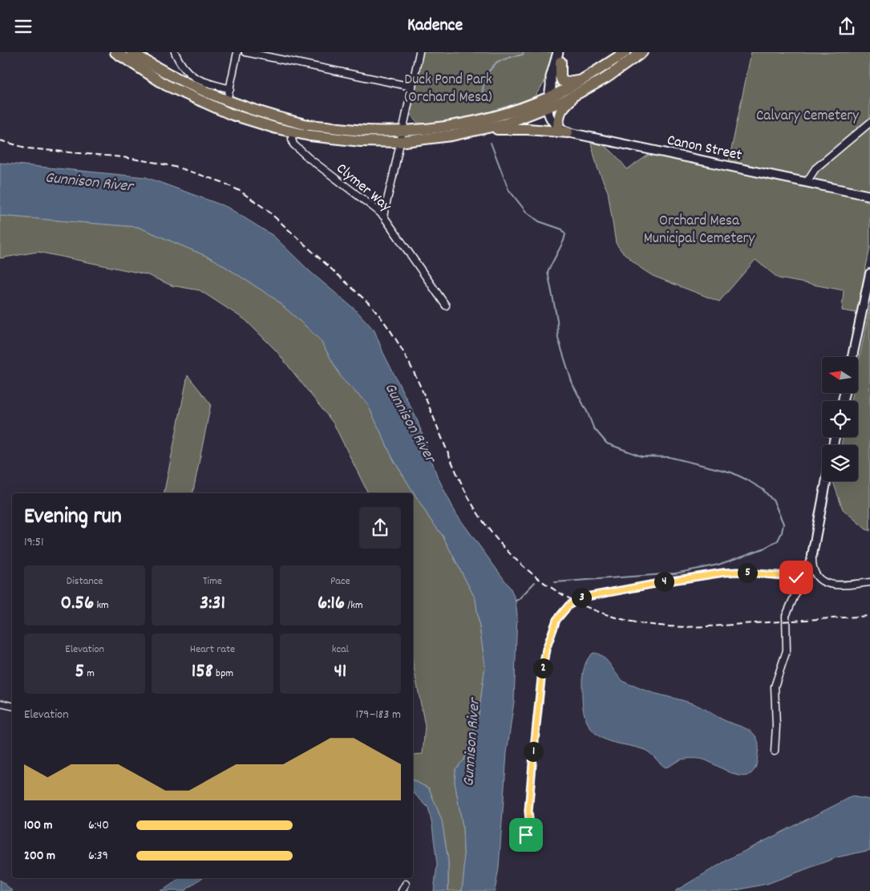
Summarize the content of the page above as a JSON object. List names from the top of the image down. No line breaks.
{"streets":{"street":["Canon Street","Clymer Way"]},"water":["Gunnison River"],"parks":["Duck Pond Park (Orchard Mesa)","Calvary Cemetery","Orchard Mesa Municipal Cemetery"],"north":"left","page":{"header":"Kadence","heading":["Evening run","19:51"],"stats":[["Distance","0.56 km"],["Time","3:31"],["Pace","6:16 /km"],["Elevation","5 m"],["Heart rate","158 bpm"],["kcal","41"]],"pins":["5","4","3","2","1"],"chart":["Elevation","179–183 m"],"list":[{"name":"100 m","note":"6:40"},{"name":"200 m","note":"6:39"}]}}
